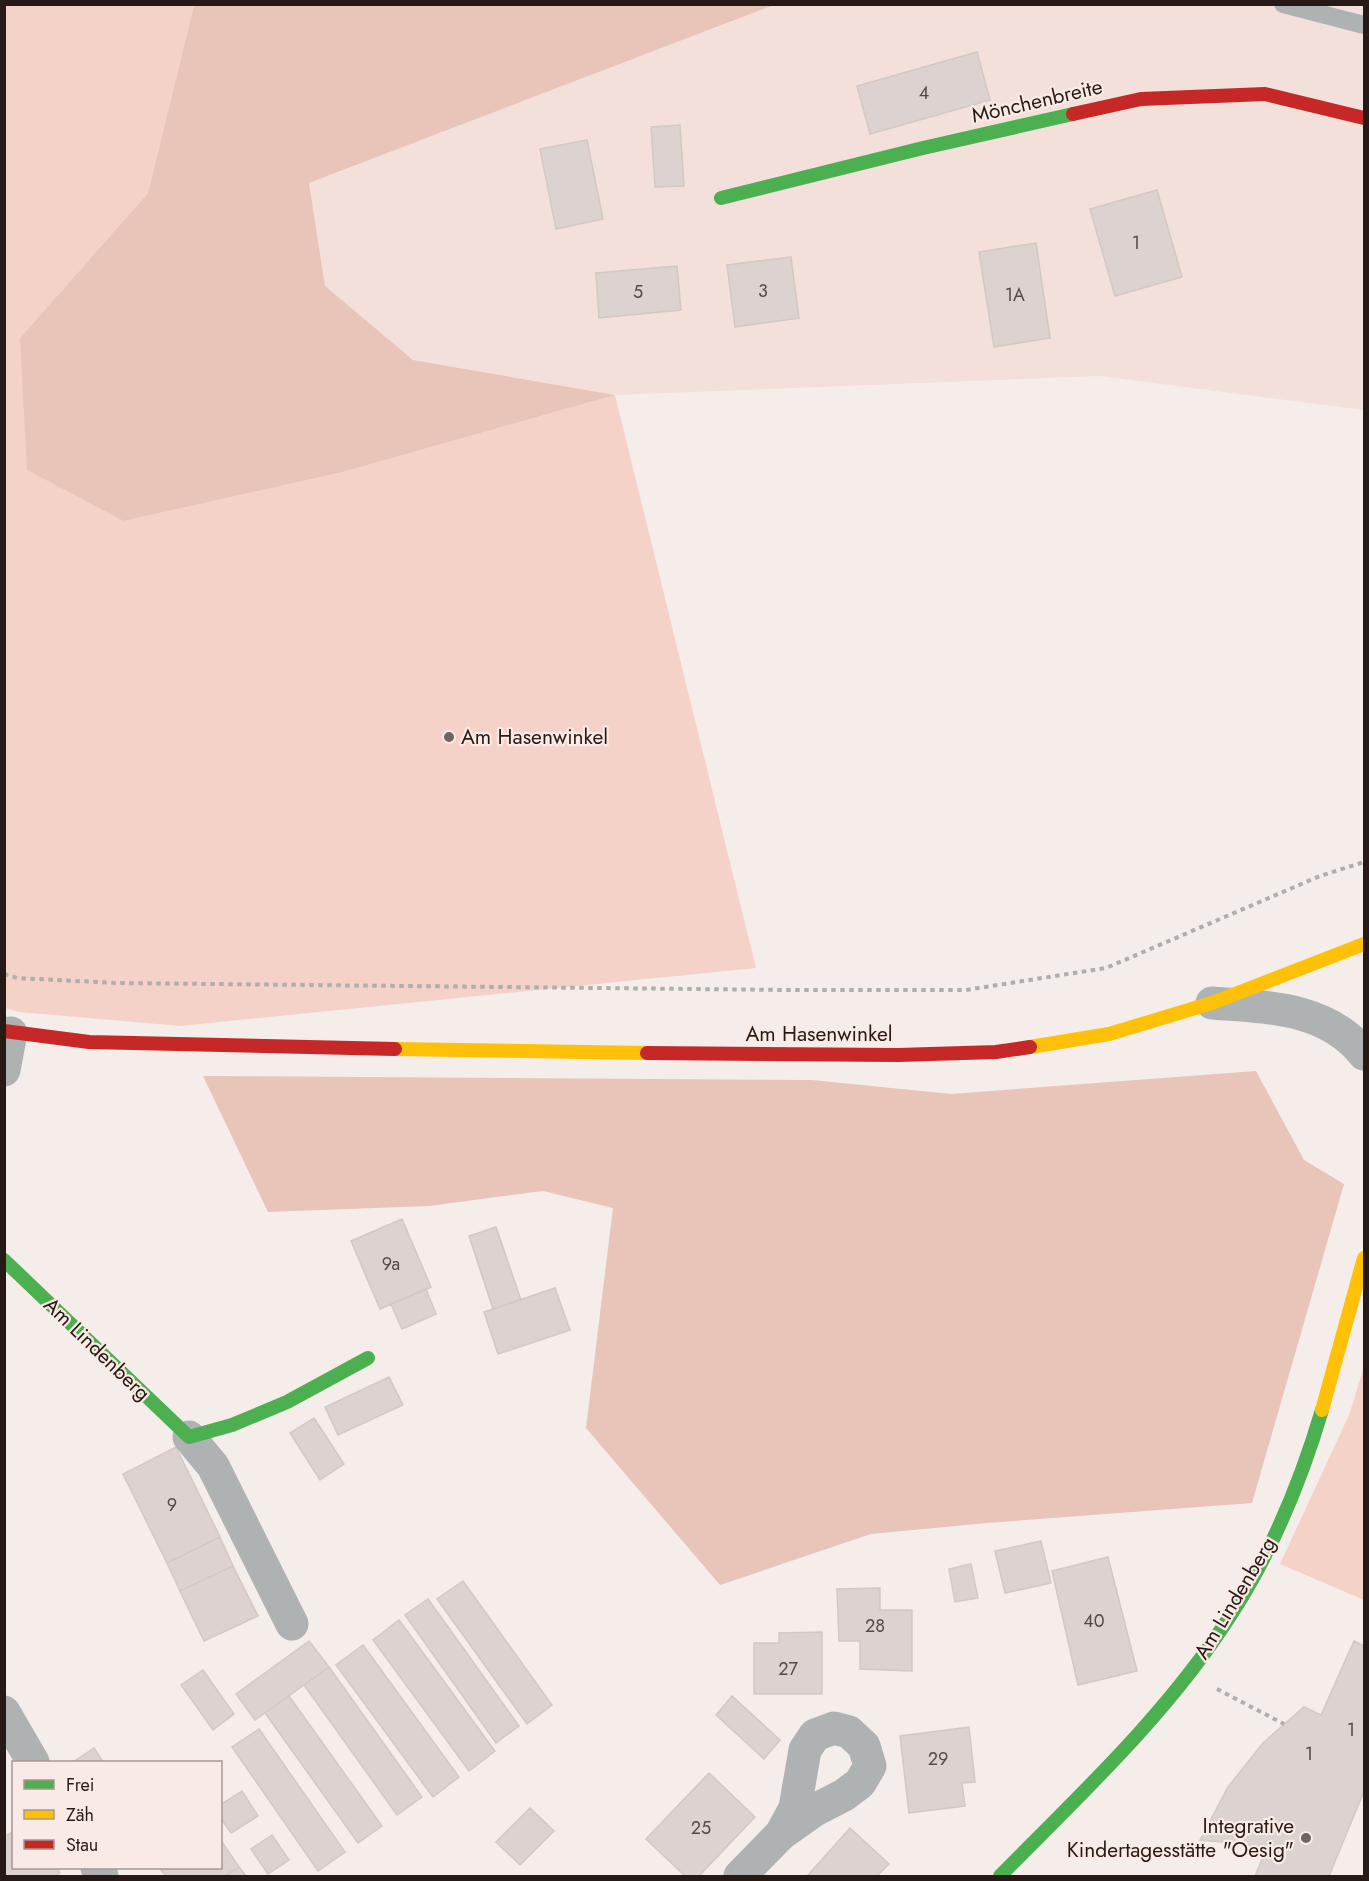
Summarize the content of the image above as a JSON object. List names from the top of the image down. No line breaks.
{"streets":{"street":["Mönchenbreite","Am Hasenwinkel","Am Lindenberg"]},"places":["Am Hasenwinkel","Integrative Kindertagesstätte \"Oesig\""],"house_numbers":["4","1","3","5","1A","9a","9","40","28","27","1","1","29","25"],"legend":["Frei","Zäh","Stau"]}
